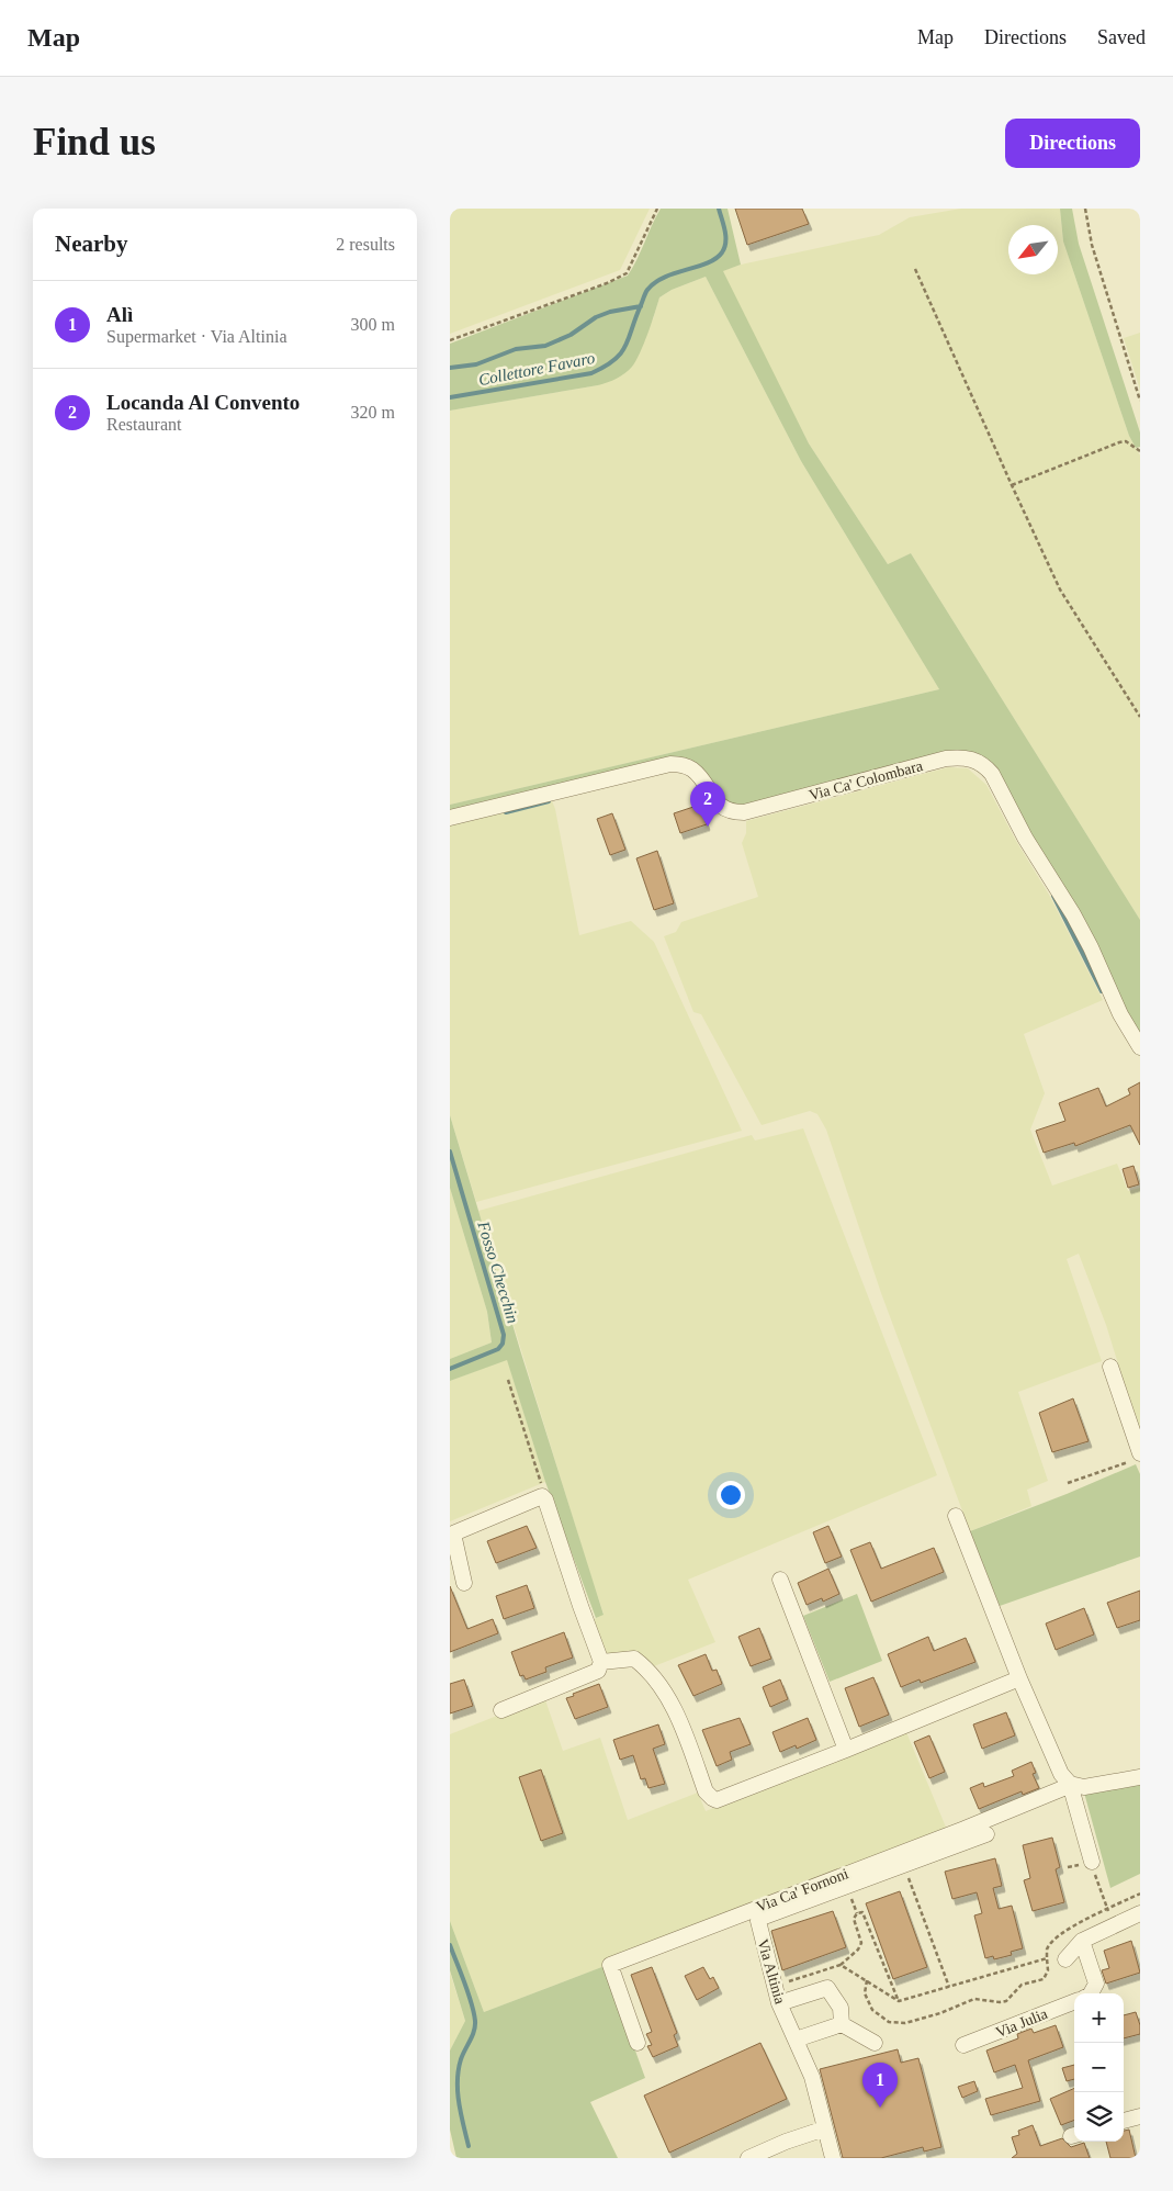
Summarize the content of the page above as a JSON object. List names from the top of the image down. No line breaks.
{"streets":{"street":["Via Ca' Colombara","Via Ca' Fornoni","Via Altinia","Via Julia"]},"water":["Collettore Favaro","Fosso Checchin"],"north":"bottom left","page":{"header":"Map","nav":["Map","Directions","Saved"],"buttons":"Directions","title":"Find us","heading":["Nearby","2 results"],"list":[{"mark":"1","name":"Alì","note":"Supermarket · Via Altinia","value":"300 m"},{"mark":"2","name":"Locanda Al Convento","note":"Restaurant","value":"320 m"}],"pins":["2","1"],"map_buttons":["+","−"]}}
